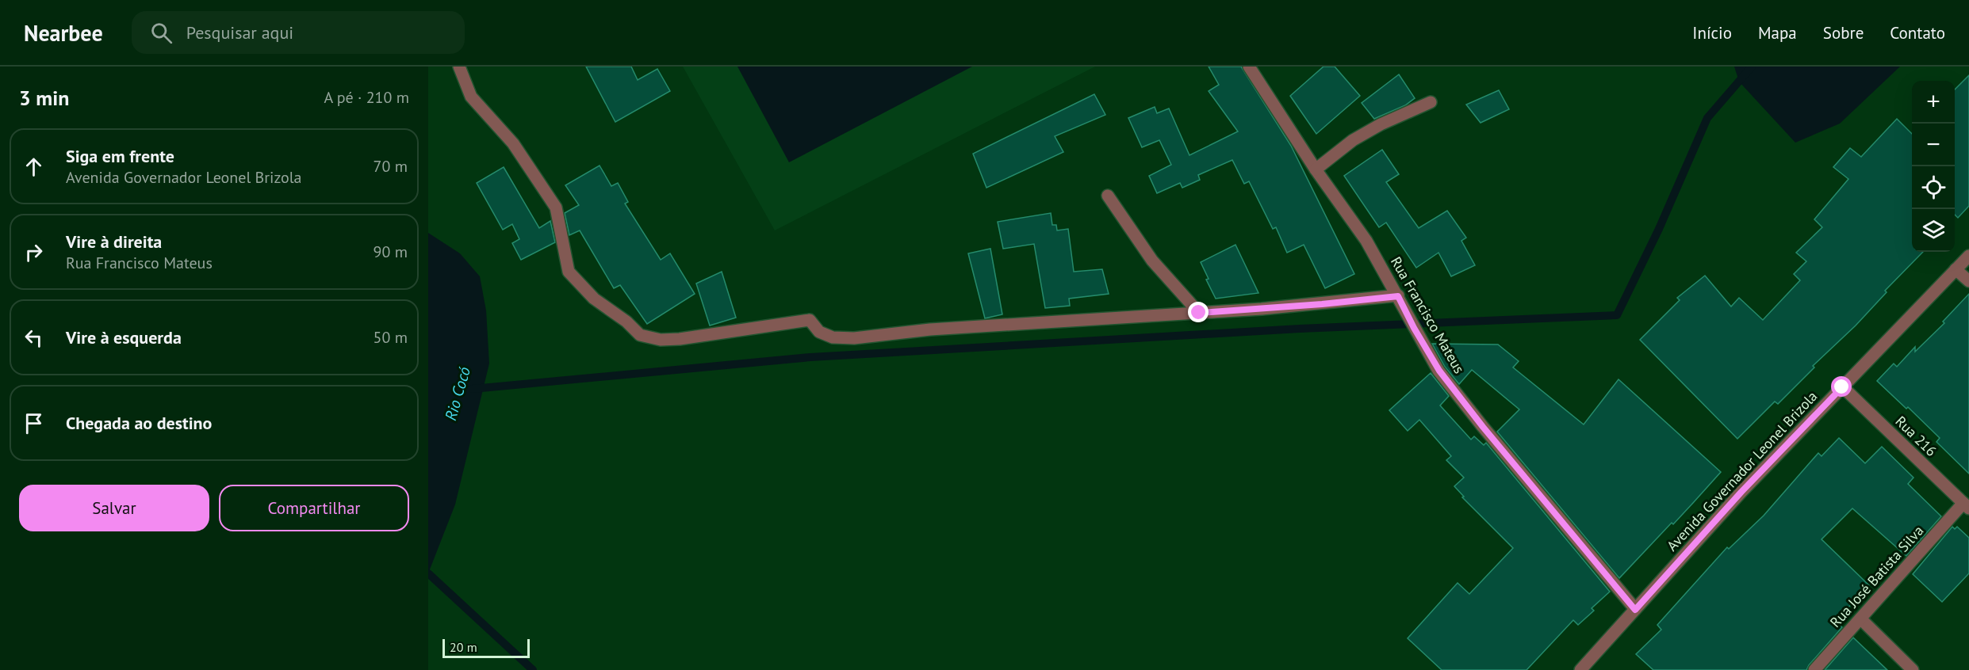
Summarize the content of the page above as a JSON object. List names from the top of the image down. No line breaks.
{"streets":{"street":["Rua Francisco Mateus","Rua 216","Avenida Governador Leonel Brizola","Rua José Batista Silva"]},"crossings":[["Rua Francisco Mateus","Avenida Governador Leonel Brizola"],["Rua 216","Avenida Governador Leonel Brizola"],["Rua 216","Rua José Batista Silva"]],"water":["Rio Cocó"],"scale_bar":"20 m","page":{"header":"Nearbee","search":"Pesquisar aqui","nav":["Início","Mapa","Sobre","Contato"],"heading":["3 min","A pé · 210 m"],"map_buttons":["+","−"],"list":[["Siga em frente","Avenida Governador Leonel Brizola","70 m"],["Vire à direita","Rua Francisco Mateus","90 m"],["Vire à esquerda","50 m"],"Chegada ao destino"],"buttons":["Salvar","Compartilhar"],"scale":"20 m"}}
